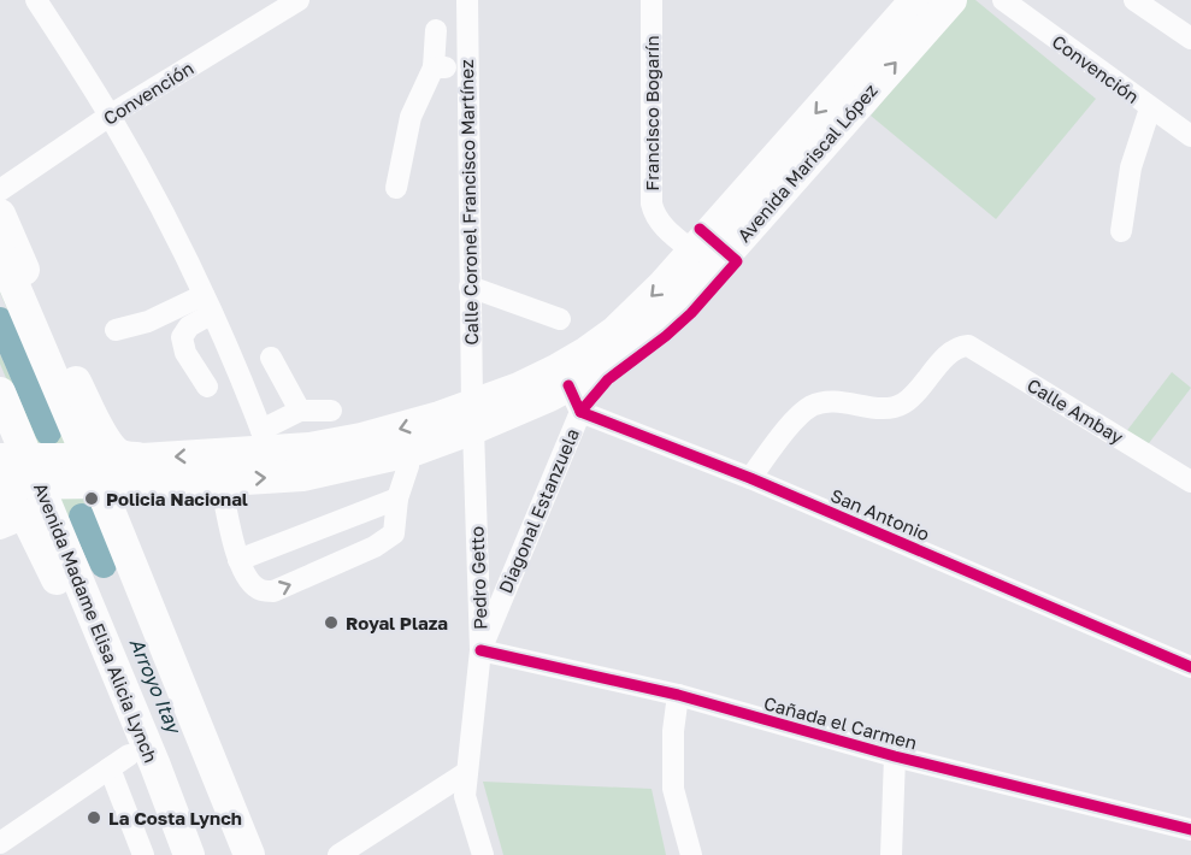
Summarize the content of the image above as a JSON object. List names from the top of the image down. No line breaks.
{"streets":{"highway":["Avenida Mariscal López","Avenida Madame Elisa Alicia Lynch"],"street":["Convención","Francisco Bogarín","Calle Coronel Francisco Martínez","Calle Ambay","Diagonal Estanzuela","San Antonio","Pedro Getto","Cañada el Carmen"]},"crossings":[["Francisco Bogarín","Avenida Mariscal López"],["Avenida Mariscal López","Calle Coronel Francisco Martínez"],["Avenida Mariscal López","Diagonal Estanzuela"],["Avenida Mariscal López","San Antonio"],["Avenida Mariscal López","Pedro Getto"],["Calle Coronel Francisco Martínez","Pedro Getto"],["Calle Ambay","San Antonio"],["Diagonal Estanzuela","San Antonio"],["Diagonal Estanzuela","Pedro Getto"],["Diagonal Estanzuela","Cañada el Carmen"],["Pedro Getto","Cañada el Carmen"]],"water":["Arroyo Itay"],"places":["Policia Nacional","Royal Plaza","La Costa Lynch"]}
